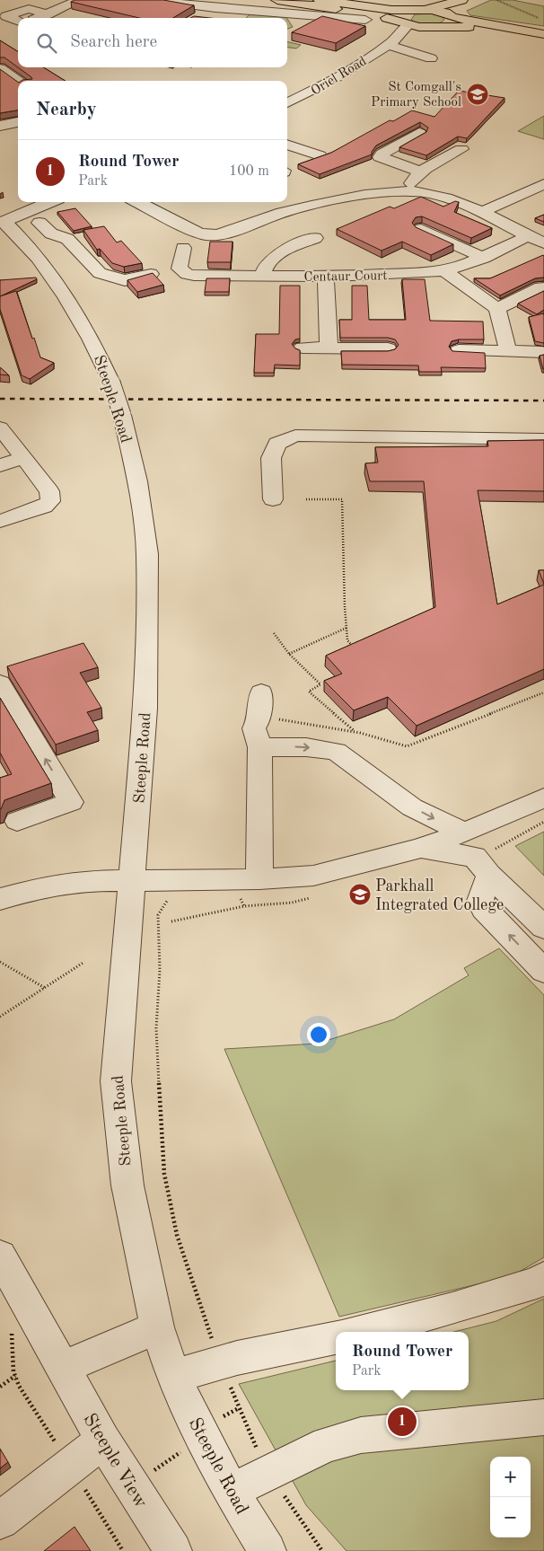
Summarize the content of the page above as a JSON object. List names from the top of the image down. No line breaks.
{"streets":{"street":["Oriel Road","Centaur Court","Steeple Road","Steeple View"]},"places":{"school or university":["St Comgall's Primary School","Parkhall Integrated College"]},"page":{"search":"Search here","heading":"Nearby","list":[{"mark":"1","name":"Round Tower","note":"Park","value":"100 m"}],"popup":["Round Tower","Park"],"pins":"1","map_buttons":["+","−"]}}
